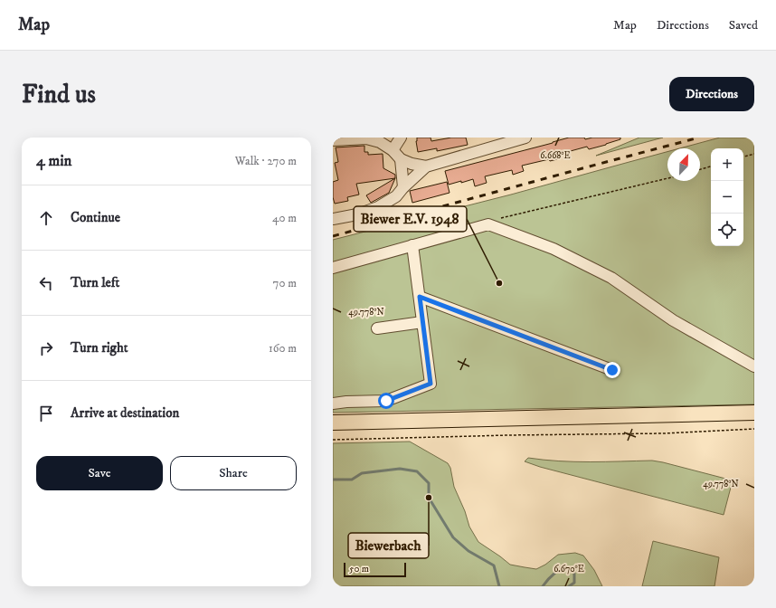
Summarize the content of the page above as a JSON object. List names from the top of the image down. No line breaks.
{"places":["Biewer E.V. 1948","Biewerbach"],"scale_bar":"50 m","north":"top right","page":{"header":"Map","nav":["Map","Directions","Saved"],"buttons":["Directions",["Save","Share"]],"title":"Find us","heading":["4 min","Walk · 270 m"],"map_buttons":["+","−"],"list":[["Continue","40 m"],["Turn left","70 m"],["Turn right","160 m"],"Arrive at destination"],"scale":"50 m"},"coordinates":["6.668°E","49.778°N","6.670°E"]}
